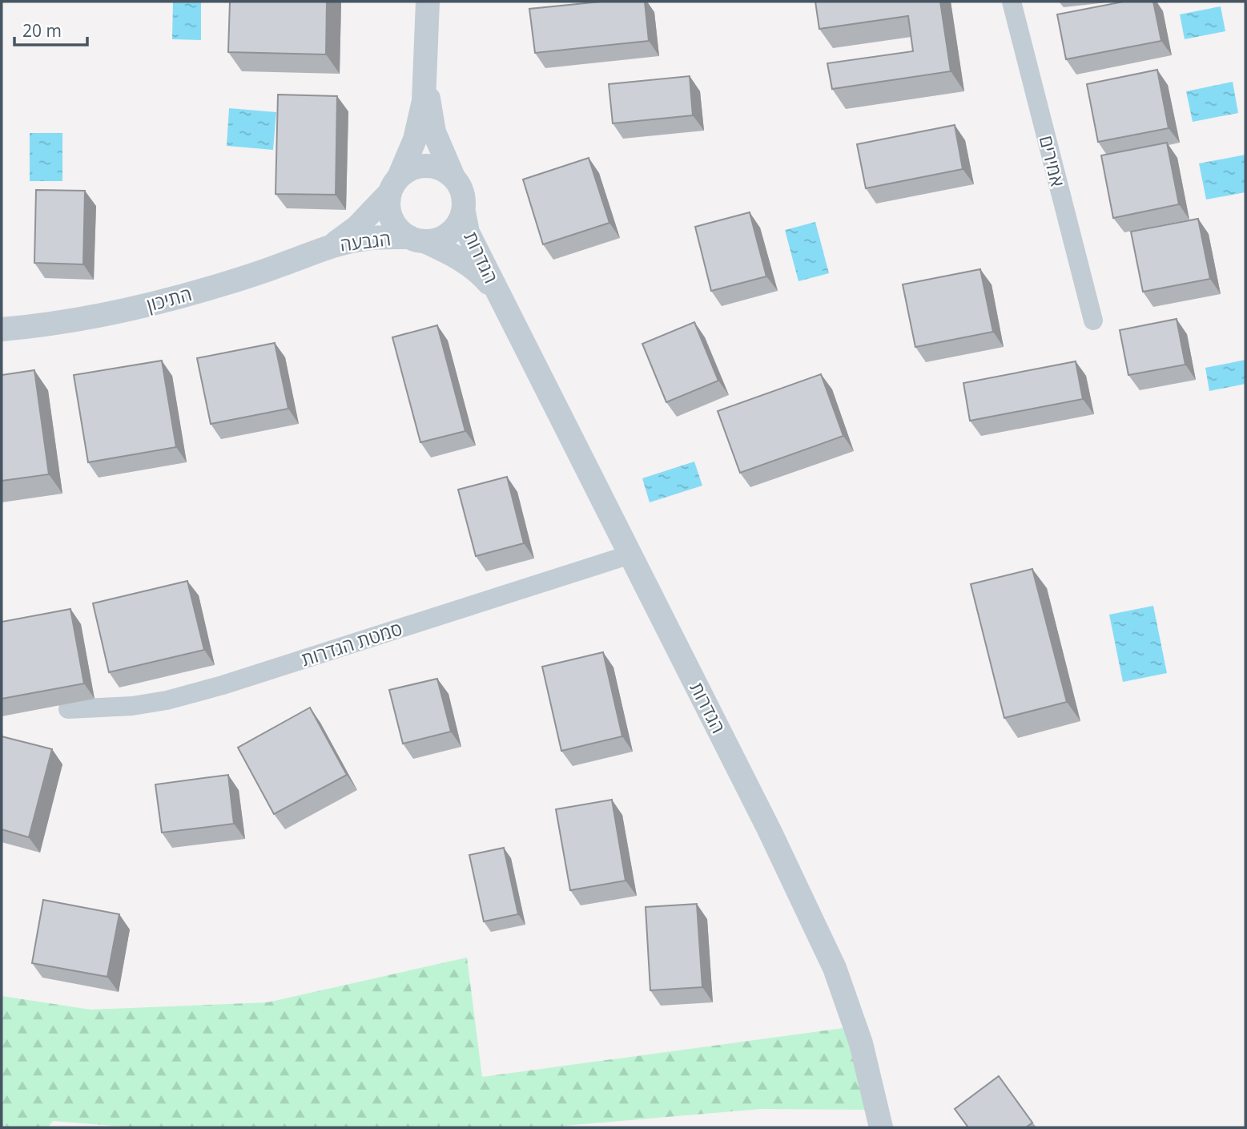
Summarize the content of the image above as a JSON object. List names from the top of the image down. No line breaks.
{"streets":{"street":["אמירים","הגבעה","הגדרות","התיכון","סמטת הגדרות"]},"crossings":[["הגבעה","הגדרות"],["הגבעה","התיכון"],["הגדרות","סמטת הגדרות"]],"scale_bar":"20 m"}
